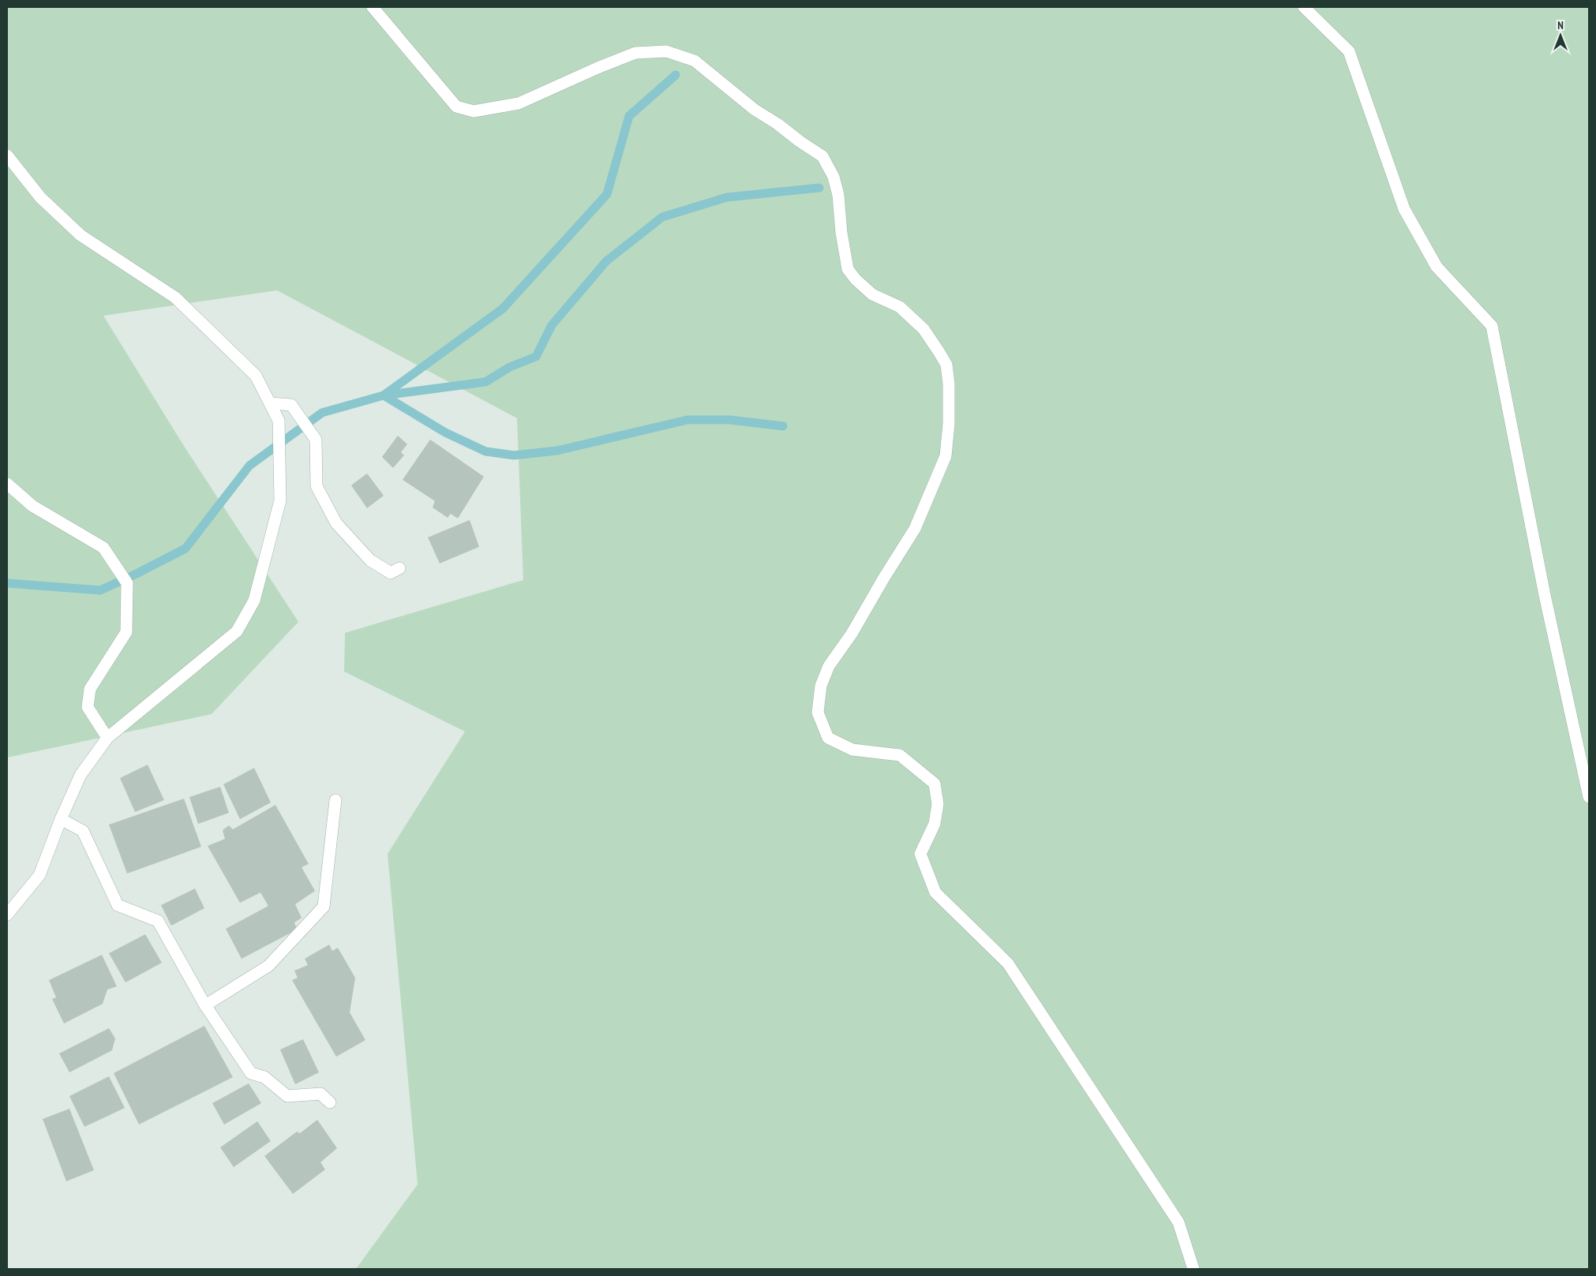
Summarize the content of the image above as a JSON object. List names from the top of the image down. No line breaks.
{"north":"top"}
